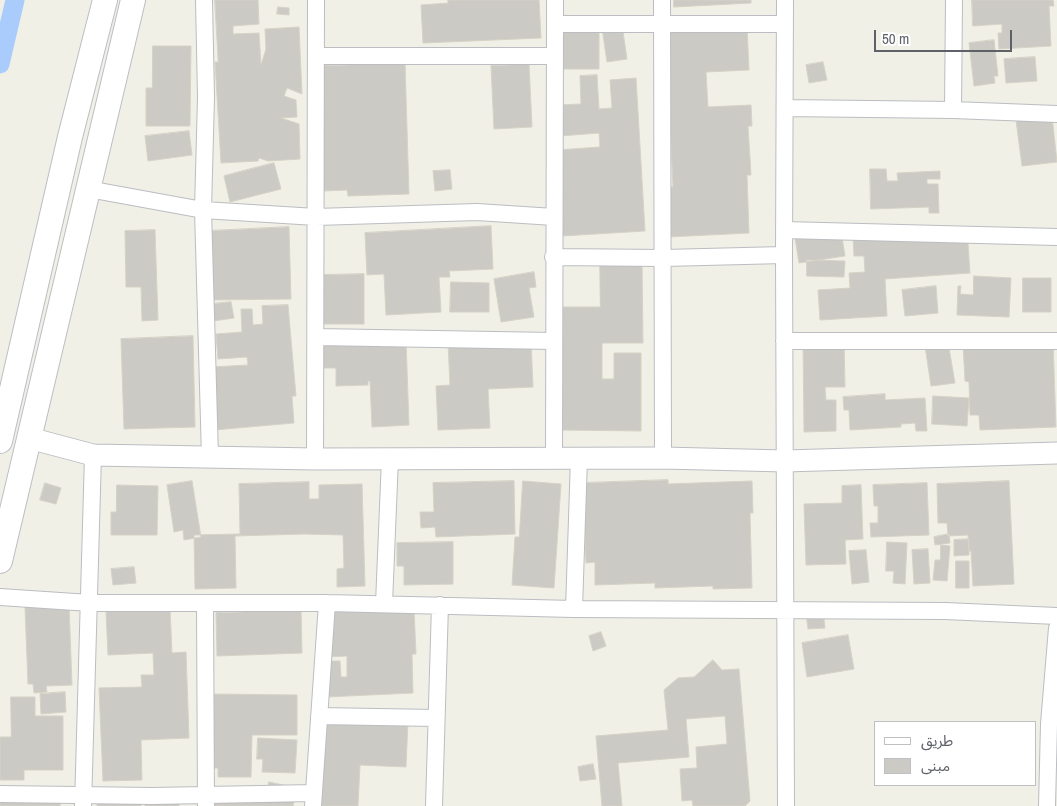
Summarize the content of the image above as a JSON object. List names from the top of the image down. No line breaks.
{"legend":["طريق","مبنى"],"scale_bar":"50 m"}
